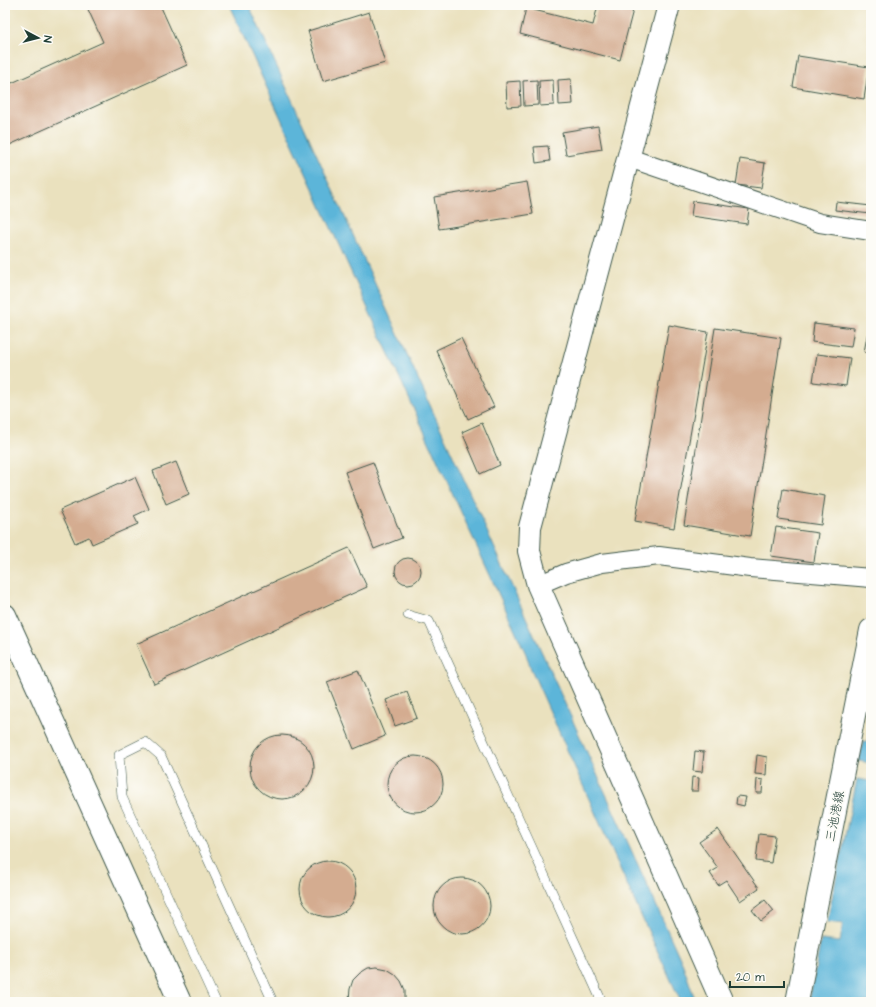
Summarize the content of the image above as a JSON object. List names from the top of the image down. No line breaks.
{"streets":{"street":["三池港線"]},"scale_bar":"20 m","north":"right"}
